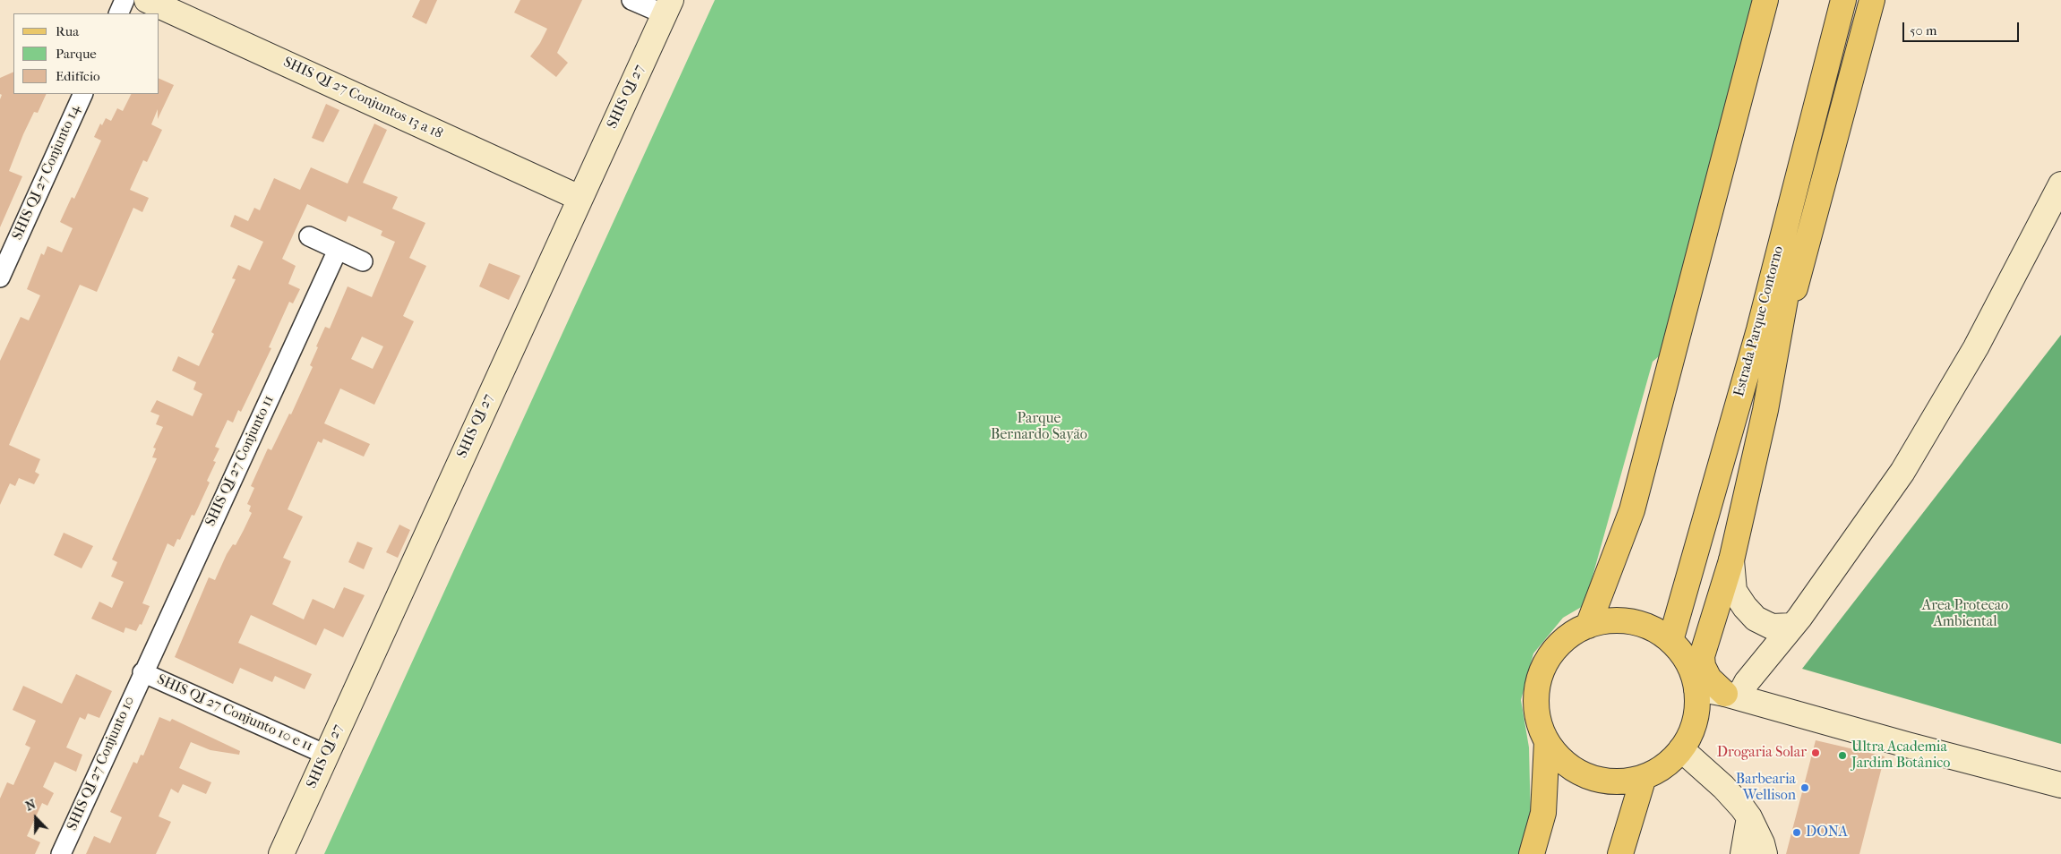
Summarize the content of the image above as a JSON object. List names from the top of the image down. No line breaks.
{"streets":{"main road":["Estrada Parque Contorno"],"street":["SHIS QI 27","SHIS QI 27 Conjuntos 13 a 18","SHIS QI 27 Conjunto 14","SHIS QI 27 Conjunto 11","SHIS QI 27 Conjunto 10 e 11","SHIS QI 27 Conjunto 10"]},"crossings":[["SHIS QI 27","SHIS QI 27 Conjuntos 13 a 18"],["SHIS QI 27","SHIS QI 27 Conjunto 10 e 11"],["SHIS QI 27 Conjunto 11","SHIS QI 27 Conjunto 10 e 11"],["SHIS QI 27 Conjunto 11","SHIS QI 27 Conjunto 10"],["SHIS QI 27 Conjunto 10 e 11","SHIS QI 27 Conjunto 10"]],"parks":["Parque Bernardo Sayão","Area Protecao Ambiental"],"places":["Drogaria Solar","Ultra Academia Jardim Botânico","Barbearia Wellison","DONA"],"legend":["Rua","Parque","Edifício"],"scale_bar":"50 m","north":"top"}
